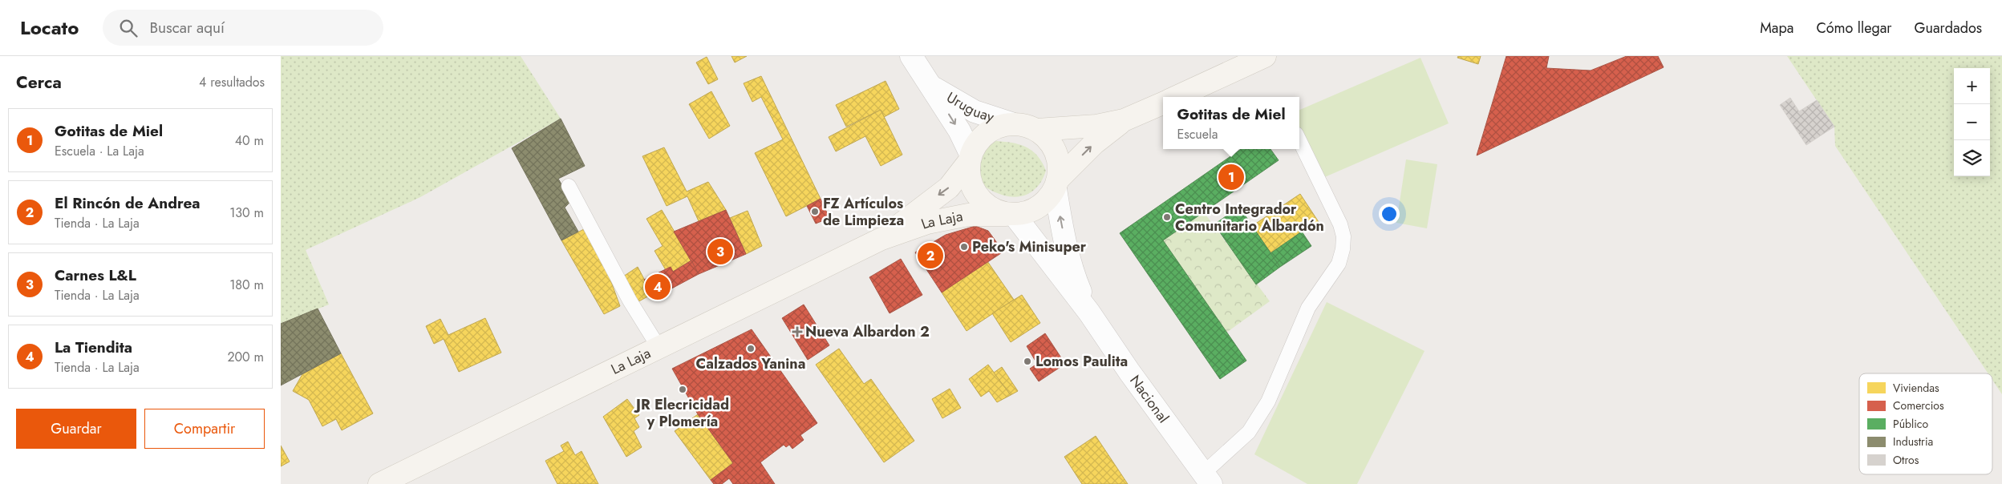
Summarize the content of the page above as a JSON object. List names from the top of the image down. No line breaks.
{"streets":{"main road":["La Laja"],"street":["Uruguay","Nacional"]},"crossings":[["Uruguay","La Laja"],["Uruguay","Nacional"],["La Laja","Nacional"]],"one_way":["Uruguay"],"places":{"other":["FZ Artículos de Limpieza","Centro Integrador Comunitario Albardón","Peko's Minisuper","Calzados Yanina","Lomos Paulita","JR Elecricidad y Plomería"],"health":["Nueva Albardon 2"]},"legend":["Viviendas","Comercios","Público","Industria","Otros"],"page":{"header":"Locato","search":"Buscar aquí","nav":["Mapa","Cómo llegar","Guardados"],"heading":["Cerca","4 resultados"],"map_buttons":["+","−"],"popup":["Gotitas de Miel","Escuela"],"list":[{"mark":"1","name":"Gotitas de Miel","note":"Escuela · La Laja","value":"40 m"},{"mark":"2","name":"El Rincón de Andrea","note":"Tienda · La Laja","value":"130 m"},{"mark":"3","name":"Carnes L&L","note":"Tienda · La Laja","value":"180 m"},{"mark":"4","name":"La Tiendita","note":"Tienda · La Laja","value":"200 m"}],"pins":["1","3","2","4"],"buttons":["Guardar","Compartir"]}}
